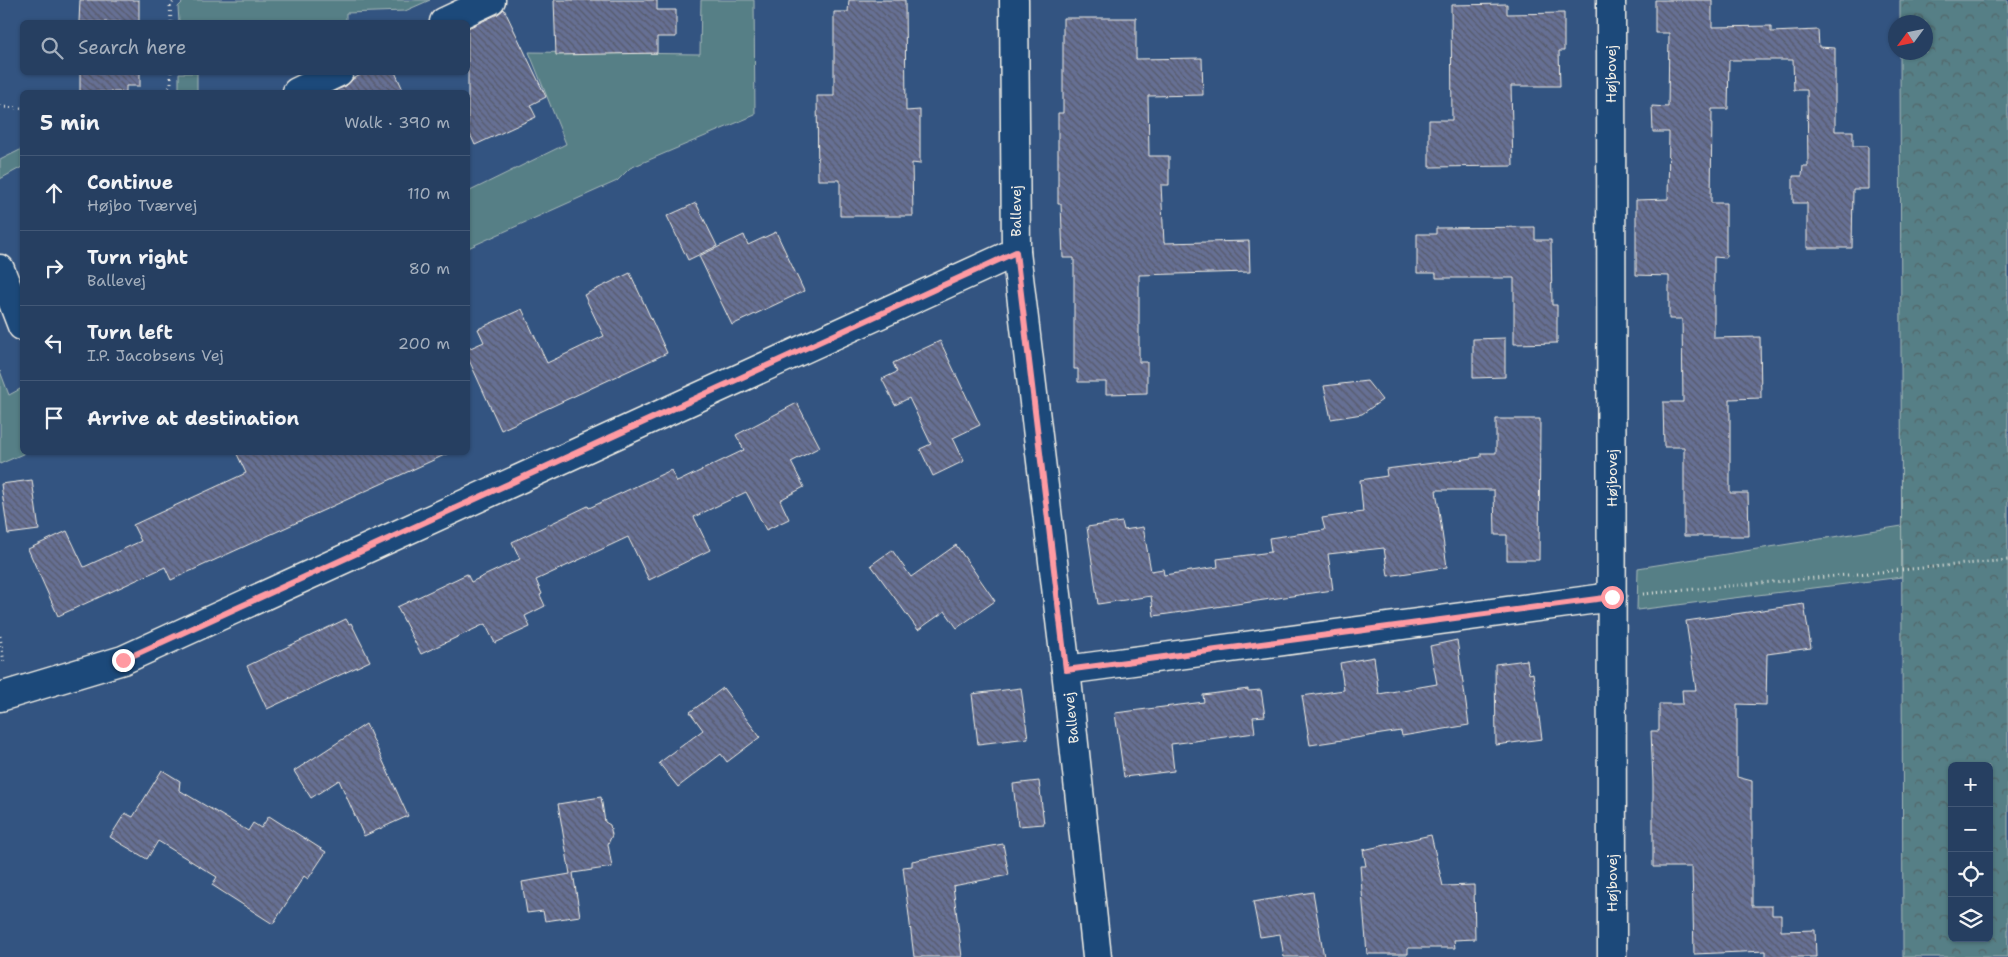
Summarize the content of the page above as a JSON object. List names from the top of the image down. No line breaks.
{"streets":{"street":["Højbovej","Ballevej"]},"north":"bottom left","page":{"search":"Search here","heading":["5 min","Walk · 390 m"],"list":[["Continue","Højbo Tværvej","110 m"],["Turn right","Ballevej","80 m"],["Turn left","I.P. Jacobsens Vej","200 m"],"Arrive at destination"],"map_buttons":["+","−"]}}
